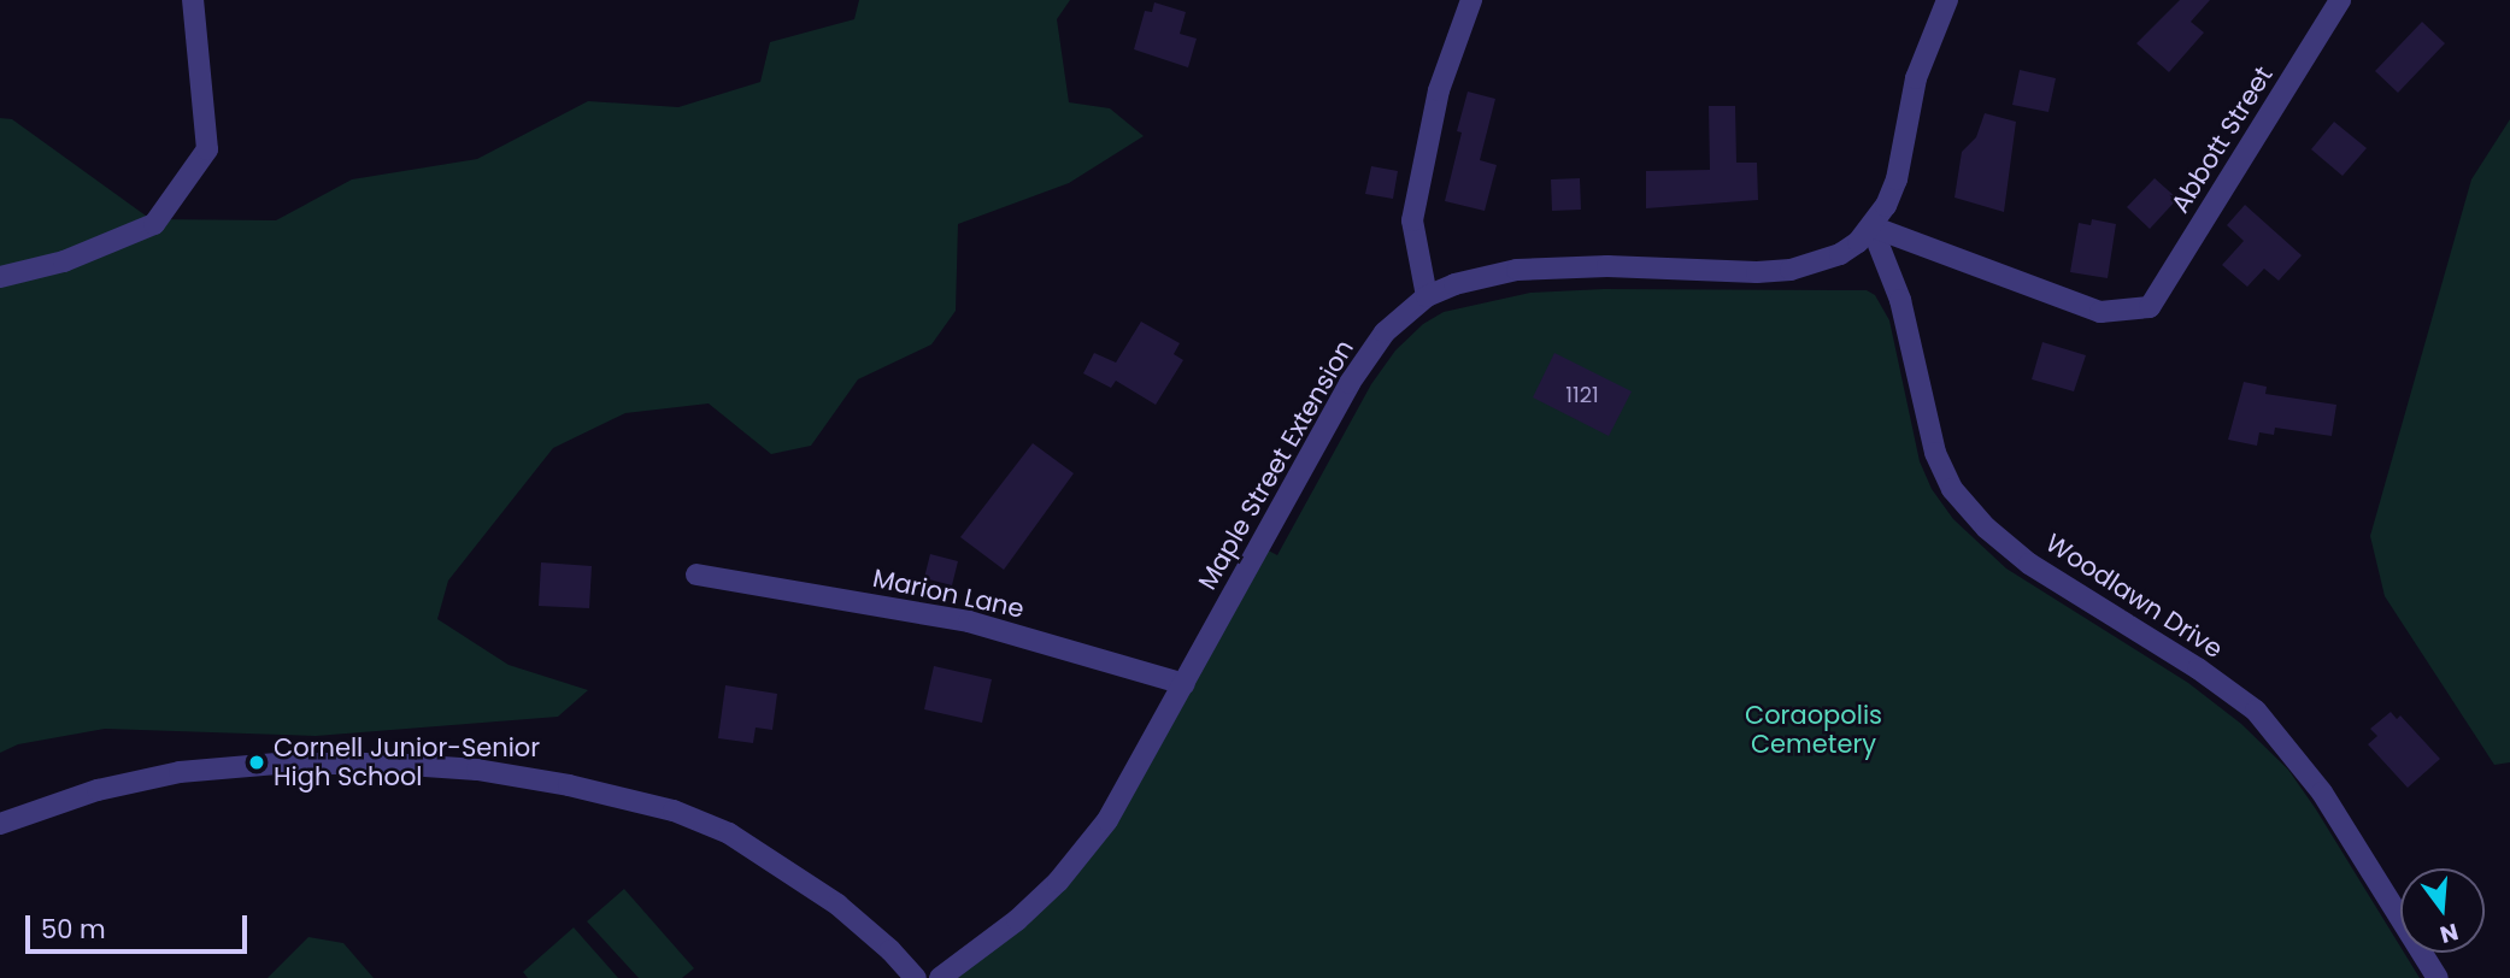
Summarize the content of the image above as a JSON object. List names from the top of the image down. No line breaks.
{"streets":{"street":["Abbott Street","Maple Street Extension","Marion Lane","Woodlawn Drive"]},"crossings":[["Abbott Street","Maple Street Extension"],["Abbott Street","Woodlawn Drive"],["Maple Street Extension","Marion Lane"],["Maple Street Extension","Woodlawn Drive"]],"parks":["Coraopolis Cemetery"],"places":["Cornell Junior-Senior High School"],"house_numbers":["1121"],"scale_bar":"50 m","north":"bottom"}
